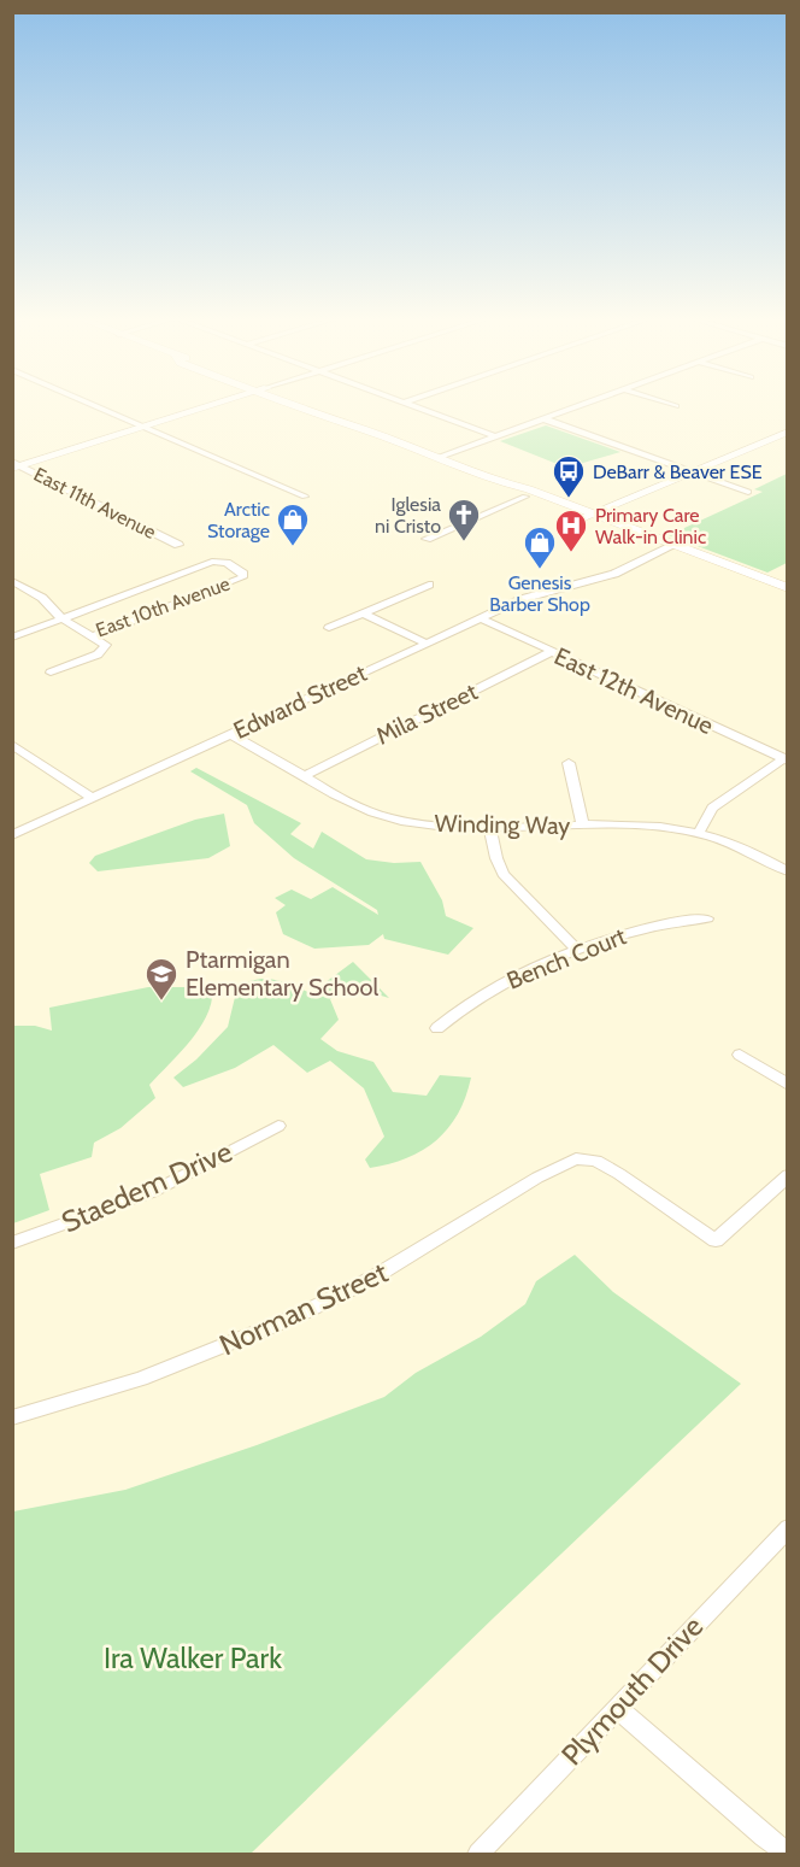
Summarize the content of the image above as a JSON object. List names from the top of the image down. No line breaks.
{"streets":{"street":["East 11th Avenue","East 10th Avenue","East 12th Avenue","Edward Street","Mila Street","Winding Way","Bench Court","Staedem Drive","Norman Street","Plymouth Drive"]},"crossings":[["East 12th Avenue","Edward Street"],["East 12th Avenue","Mila Street"],["Edward Street","Winding Way"],["Mila Street","Winding Way"]],"parks":["Ira Walker Park"],"places":{"bus stop":["DeBarr & Beaver ESE"],"church":["Iglesia ni Cristo"],"shop":["Arctic Storage","Genesis Barber Shop"],"hospital":["Primary Care Walk-in Clinic"],"school or university":["Ptarmigan Elementary School"]}}
